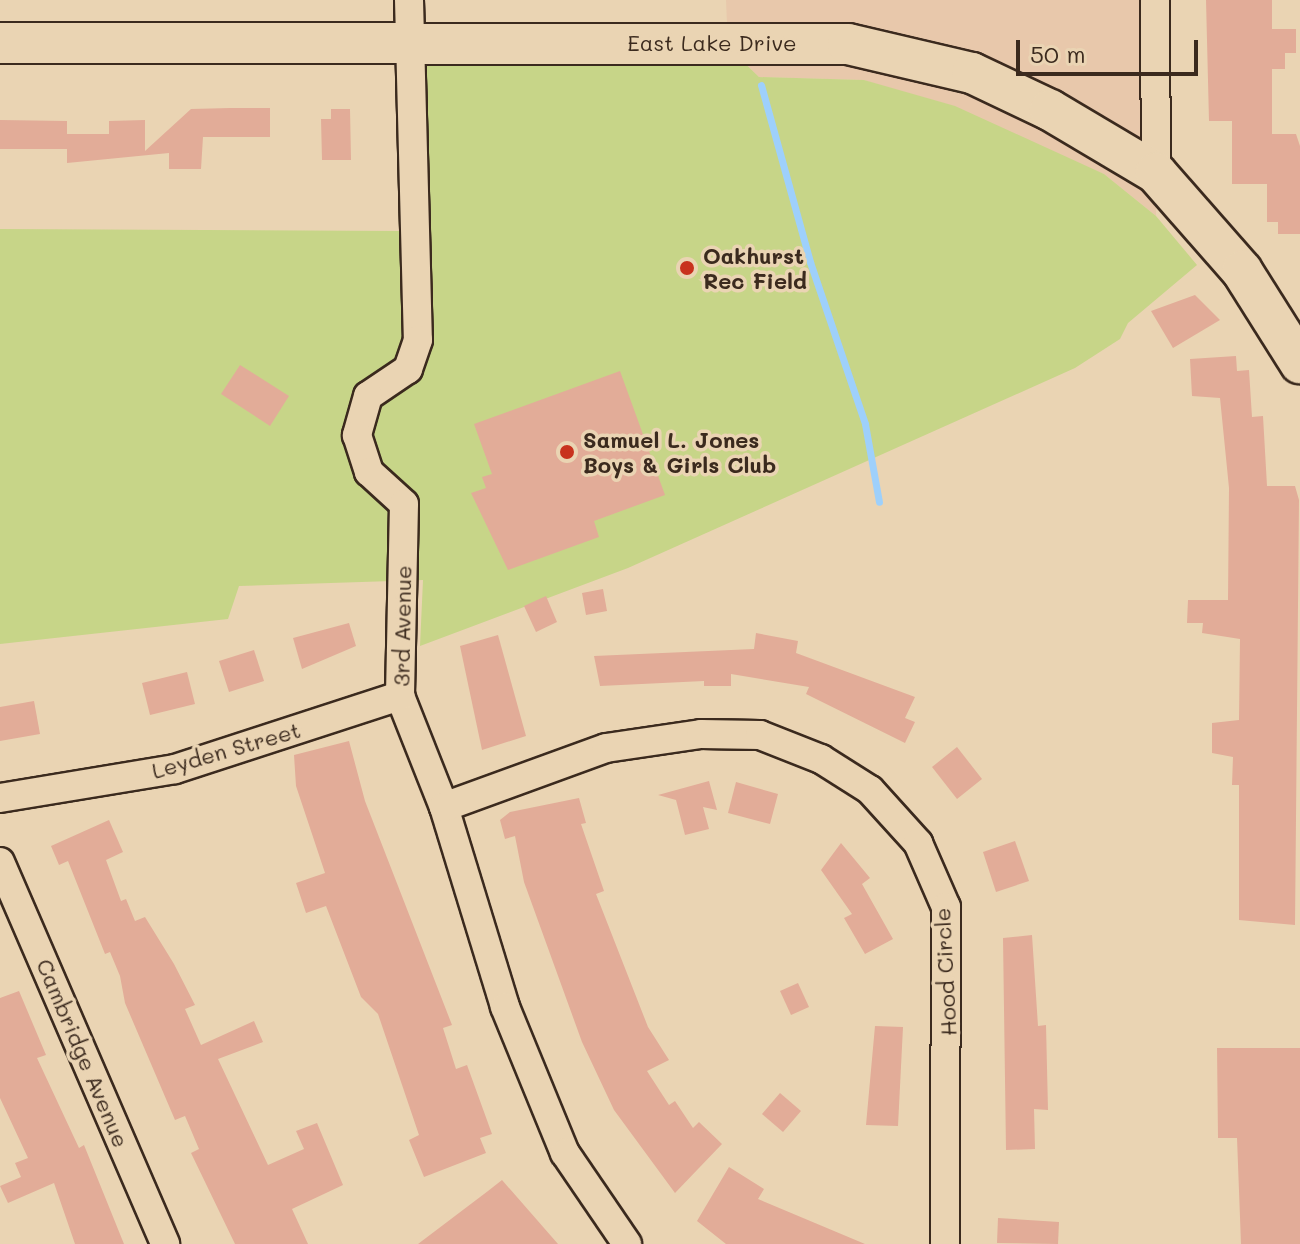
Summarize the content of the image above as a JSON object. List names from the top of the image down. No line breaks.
{"streets":{"street":["East Lake Drive","3rd Avenue","Leyden Street","Hood Circle","Cambridge Avenue"]},"crossings":[["East Lake Drive","3rd Avenue"],["3rd Avenue","Leyden Street"],["3rd Avenue","Hood Circle"]],"places":["Oakhurst Rec Field","Samuel L. Jones Boys & Girls Club"],"scale_bar":"50 m"}
